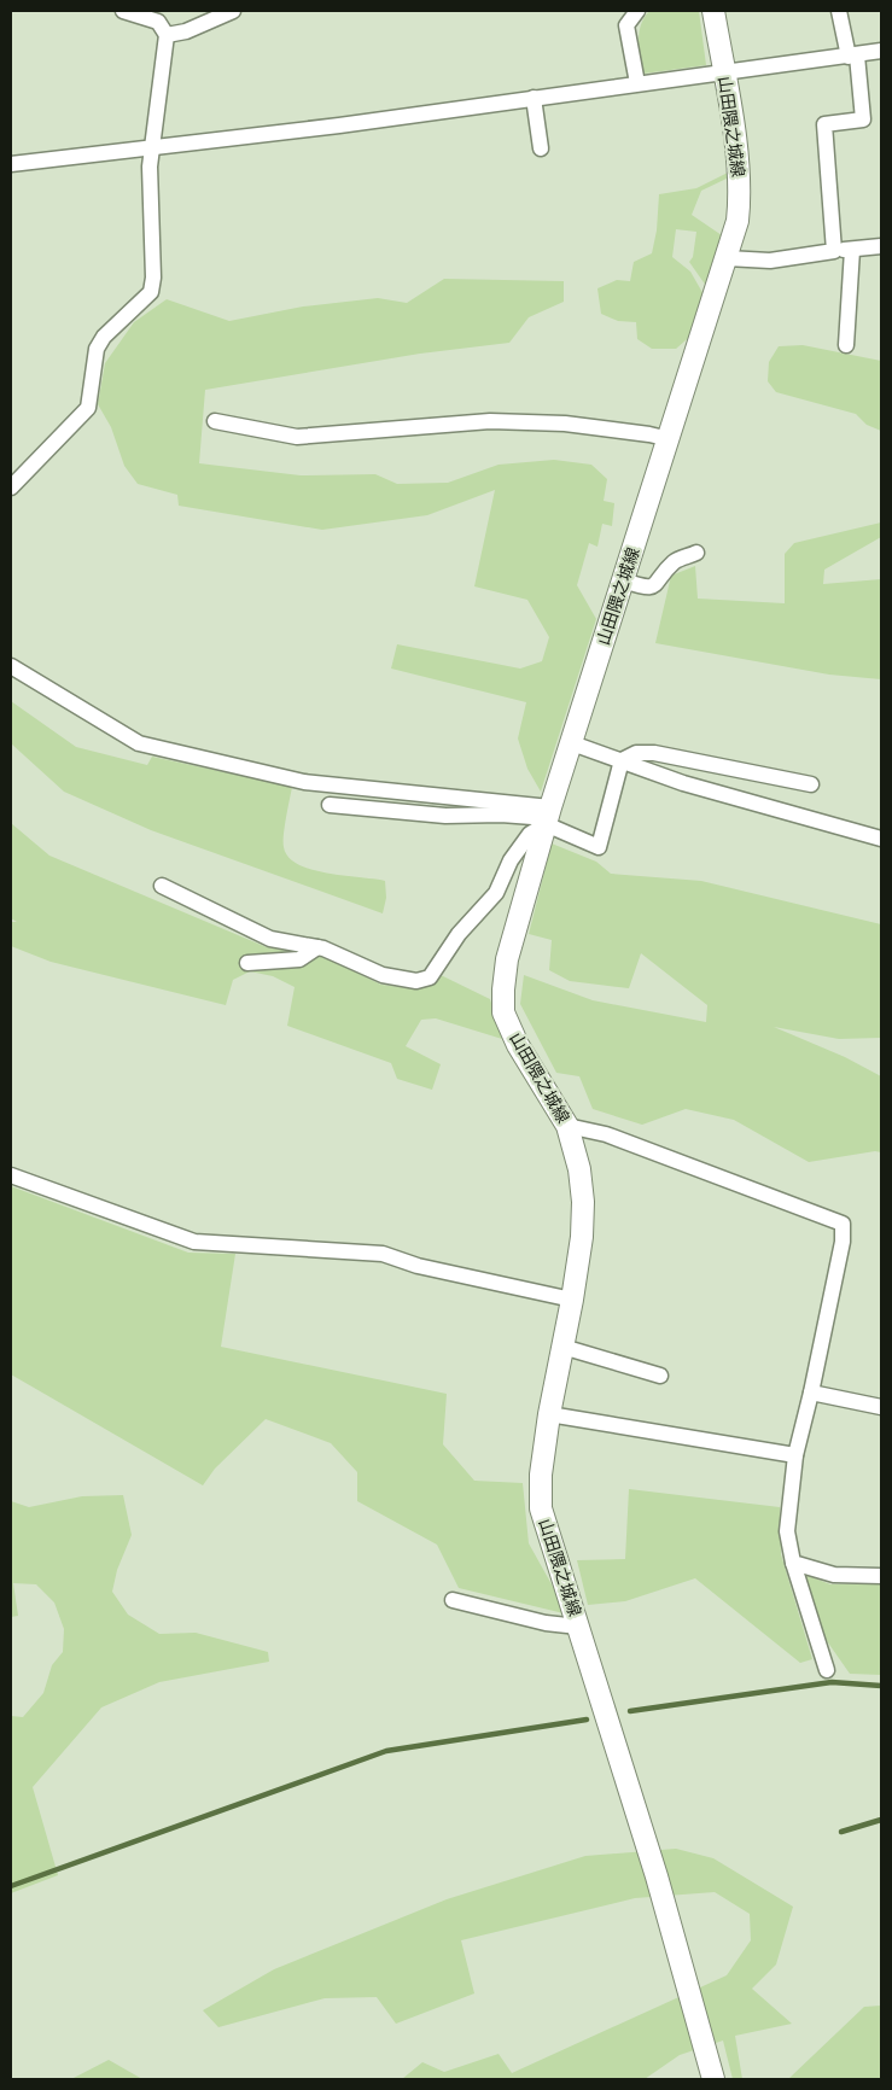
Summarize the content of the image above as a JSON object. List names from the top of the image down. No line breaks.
{"streets":{"main road":["山田隈之城線"]}}
